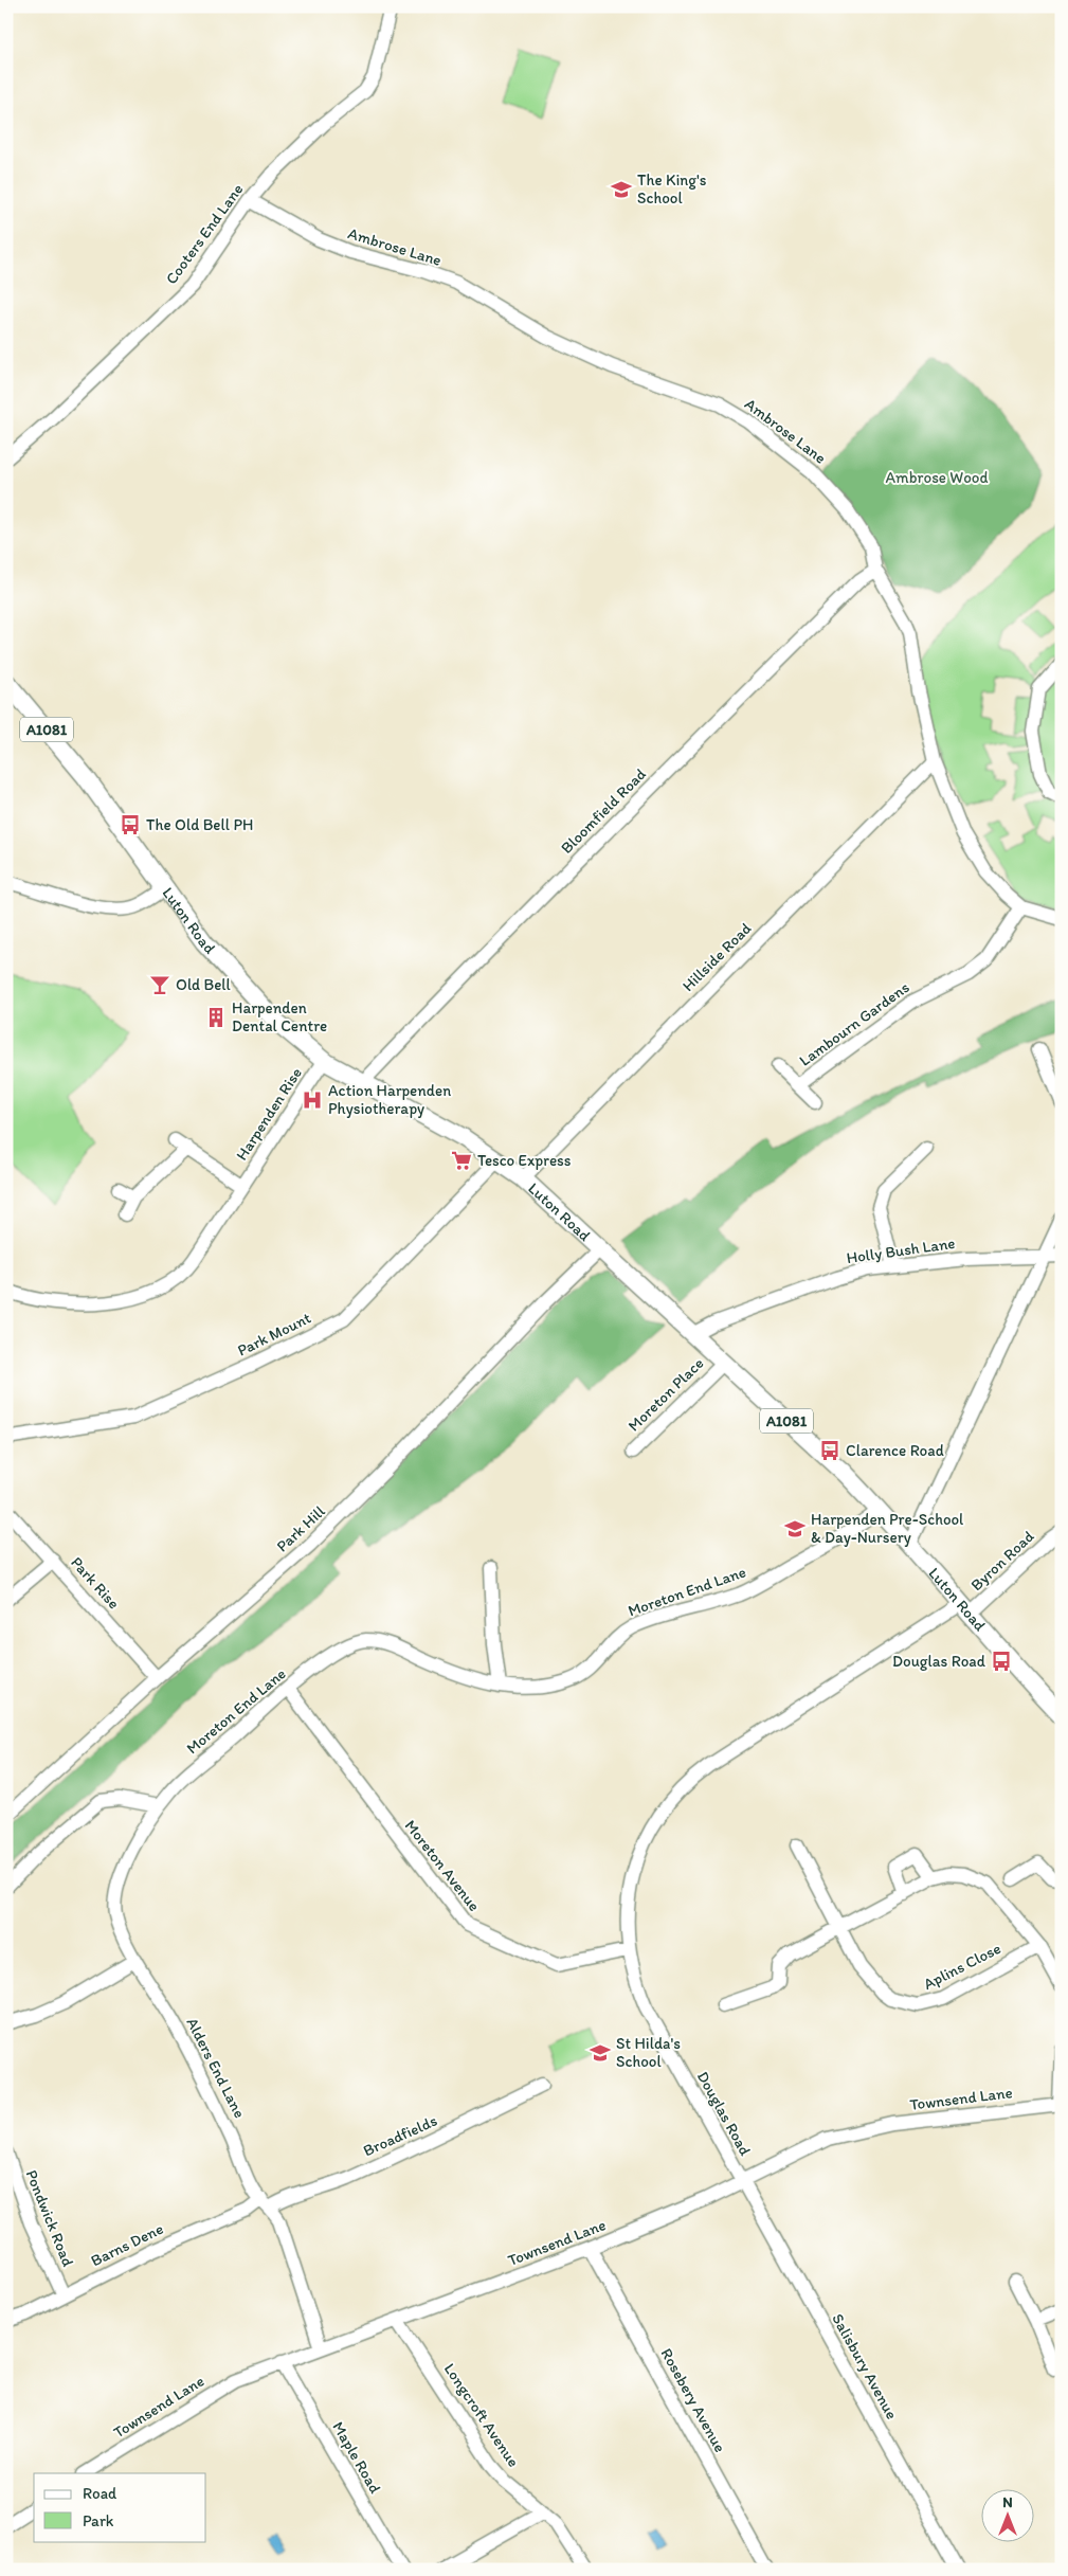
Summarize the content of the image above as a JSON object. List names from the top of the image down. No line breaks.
{"streets":{"main road":["A1081","Luton Road"],"street":["Cooters End Lane","Ambrose Lane","Bloomfield Road","Hillside Road","Lambourn Gardens","Harpenden Rise","Holly Bush Lane","Park Mount","Moreton Place","Park Hill","Byron Road","Park Rise","Moreton End Lane","Moreton Avenue","Aplins Close","Alders End Lane","Townsend Lane","Douglas Road","Broadfields","Pondwick Road","Barns Dene","Salisbury Avenue","Rosebery Avenue","Longcroft Avenue","Maple Road"]},"crossings":[["Cooters End Lane","Ambrose Lane"],["Ambrose Lane","Bloomfield Road"],["Ambrose Lane","Hillside Road"],["Ambrose Lane","Lambourn Gardens"],["Bloomfield Road","Luton Road"],["Luton Road","Hillside Road"],["Luton Road","Harpenden Rise"],["Luton Road","Holly Bush Lane"],["Luton Road","Park Mount"],["Luton Road","Moreton Place"],["Luton Road","Park Hill"],["Luton Road","Byron Road"],["Luton Road","Moreton End Lane"],["Luton Road","Douglas Road"],["Park Hill","Park Rise"],["Byron Road","Douglas Road"],["Moreton End Lane","Moreton Avenue"],["Moreton End Lane","Alders End Lane"],["Moreton Avenue","Douglas Road"],["Alders End Lane","Townsend Lane"],["Alders End Lane","Broadfields"],["Alders End Lane","Barns Dene"],["Townsend Lane","Douglas Road"],["Townsend Lane","Salisbury Avenue"],["Townsend Lane","Rosebery Avenue"],["Townsend Lane","Longcroft Avenue"],["Townsend Lane","Maple Road"],["Douglas Road","Salisbury Avenue"],["Broadfields","Barns Dene"],["Pondwick Road","Barns Dene"]],"parks":["Ambrose Wood"],"places":{"school or university":["The King's School","Harpenden Pre-School & Day-Nursery","St Hilda's School"],"bus stop":["The Old Bell PH","Clarence Road","Douglas Road"],"bar":["Old Bell"],"building":["Harpenden Dental Centre"],"hospital":["Action Harpenden Physiotherapy"],"supermarket":["Tesco Express"]},"legend":["Road","Park"],"north":"top"}
